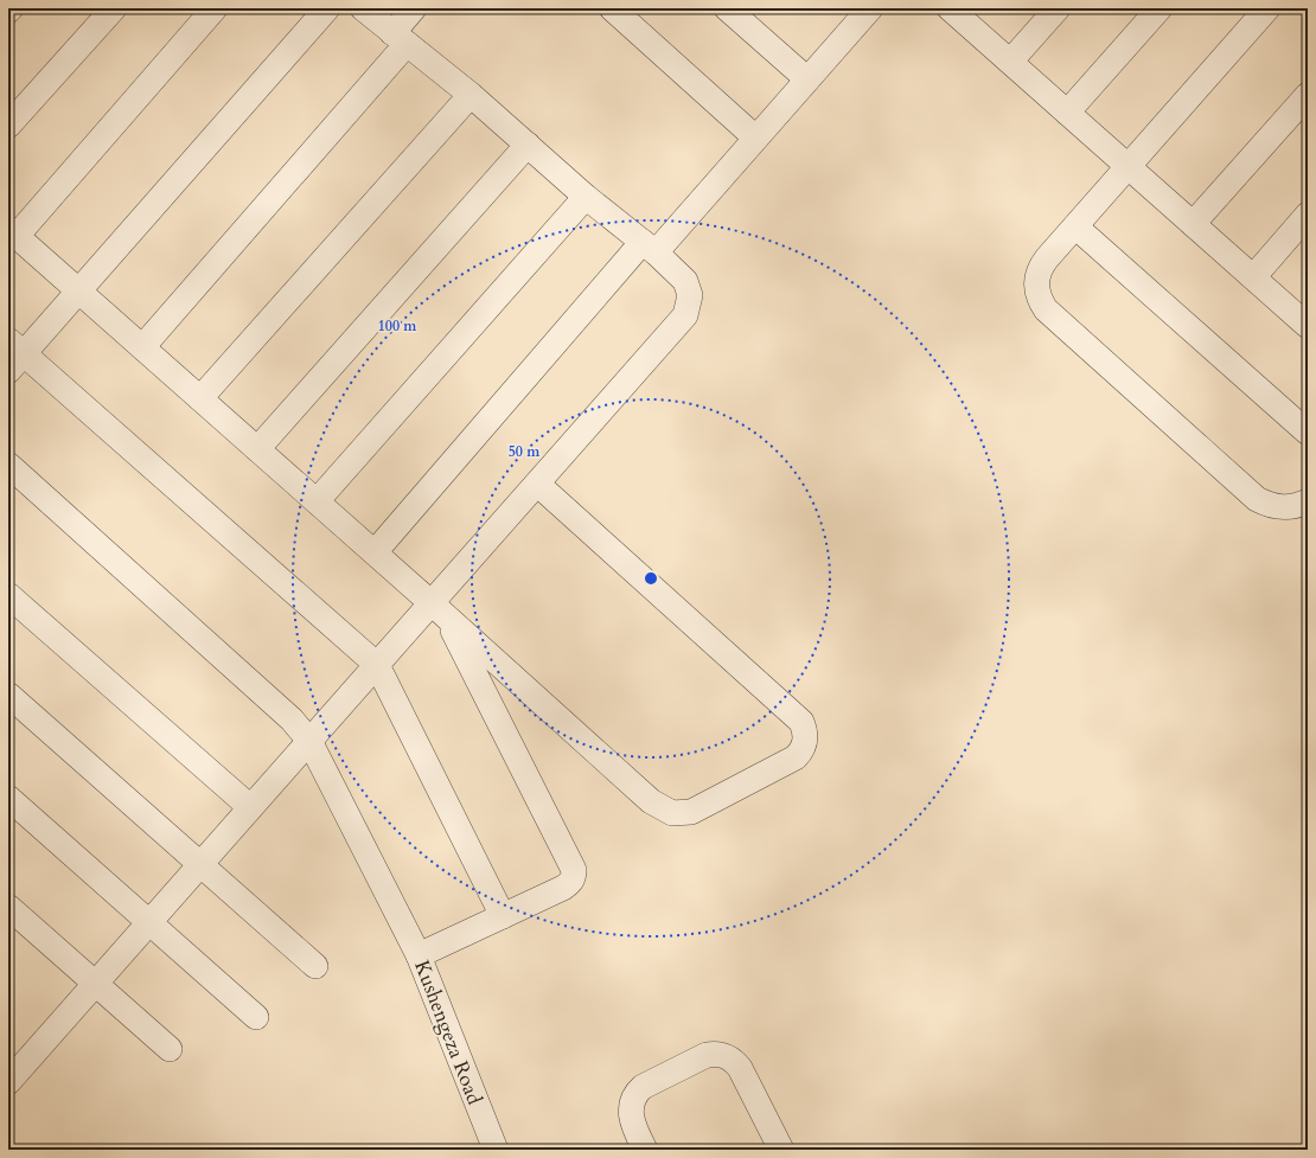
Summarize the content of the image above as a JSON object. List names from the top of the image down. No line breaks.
{"streets":{"street":["Kushengeza Road"]},"rings":["100 m","50 m"]}
